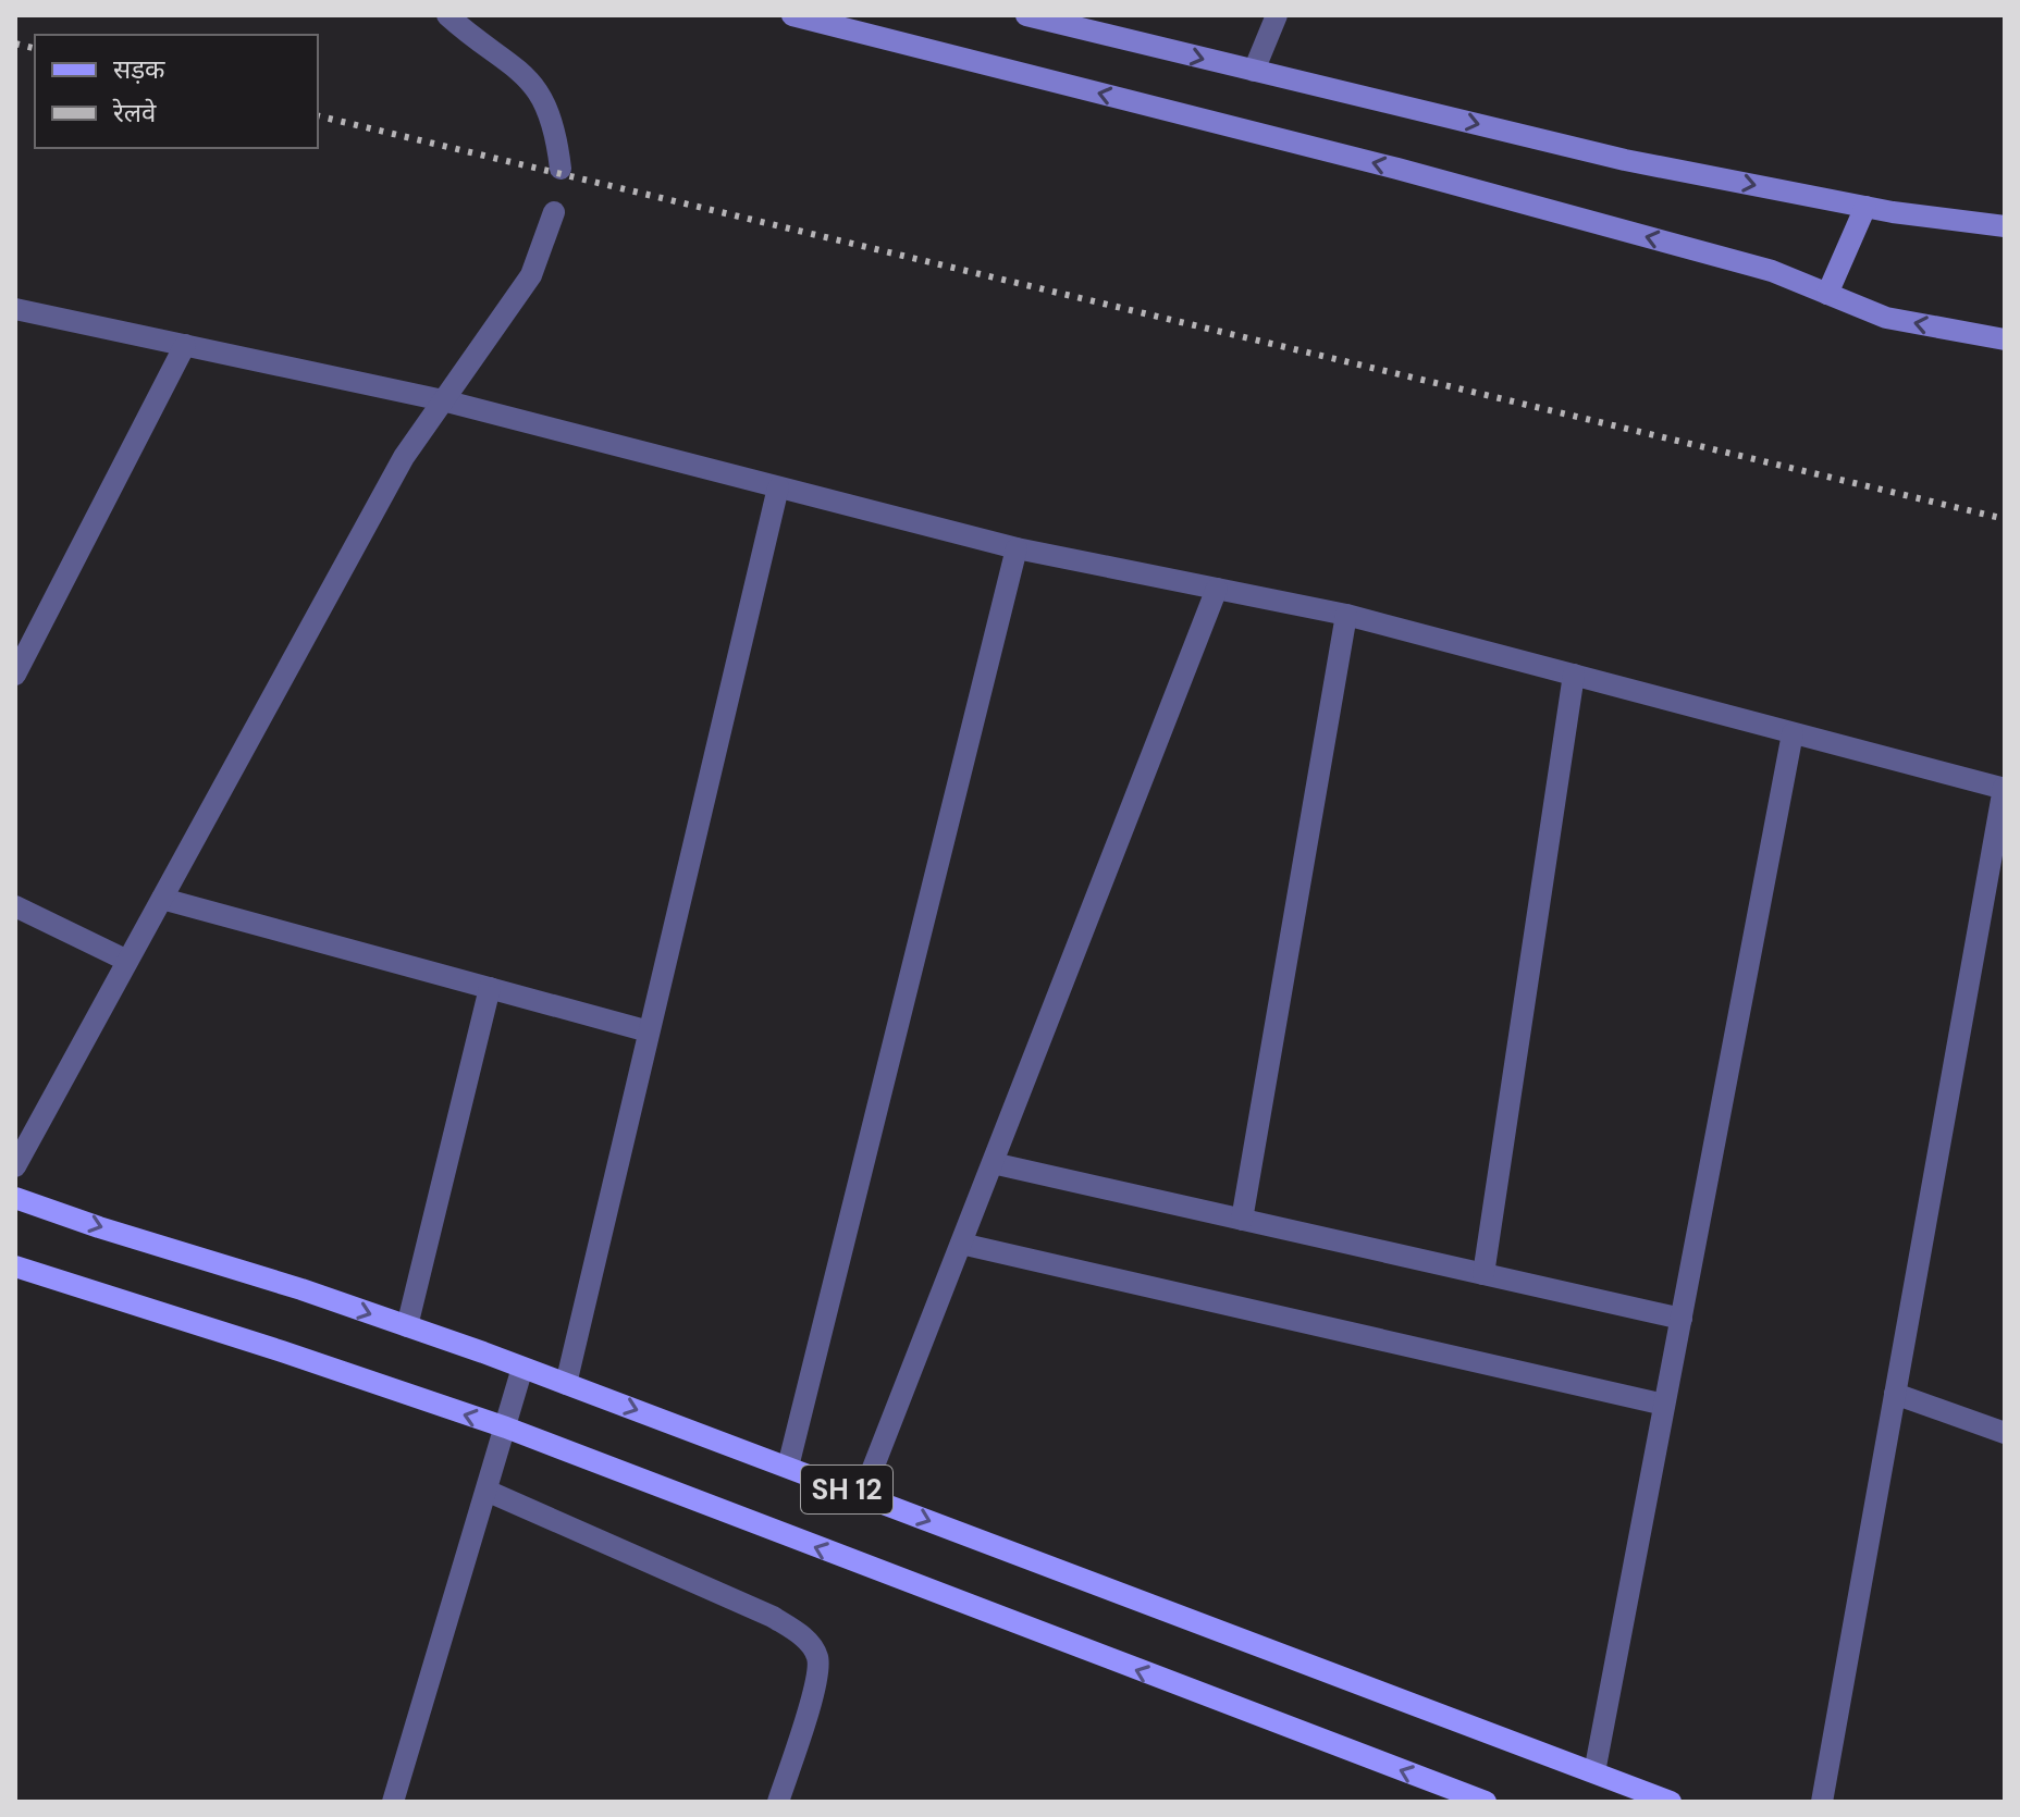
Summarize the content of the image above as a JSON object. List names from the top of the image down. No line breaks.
{"streets":{"main road":["SH 12"]},"legend":["सड़क","रेलवे"]}
